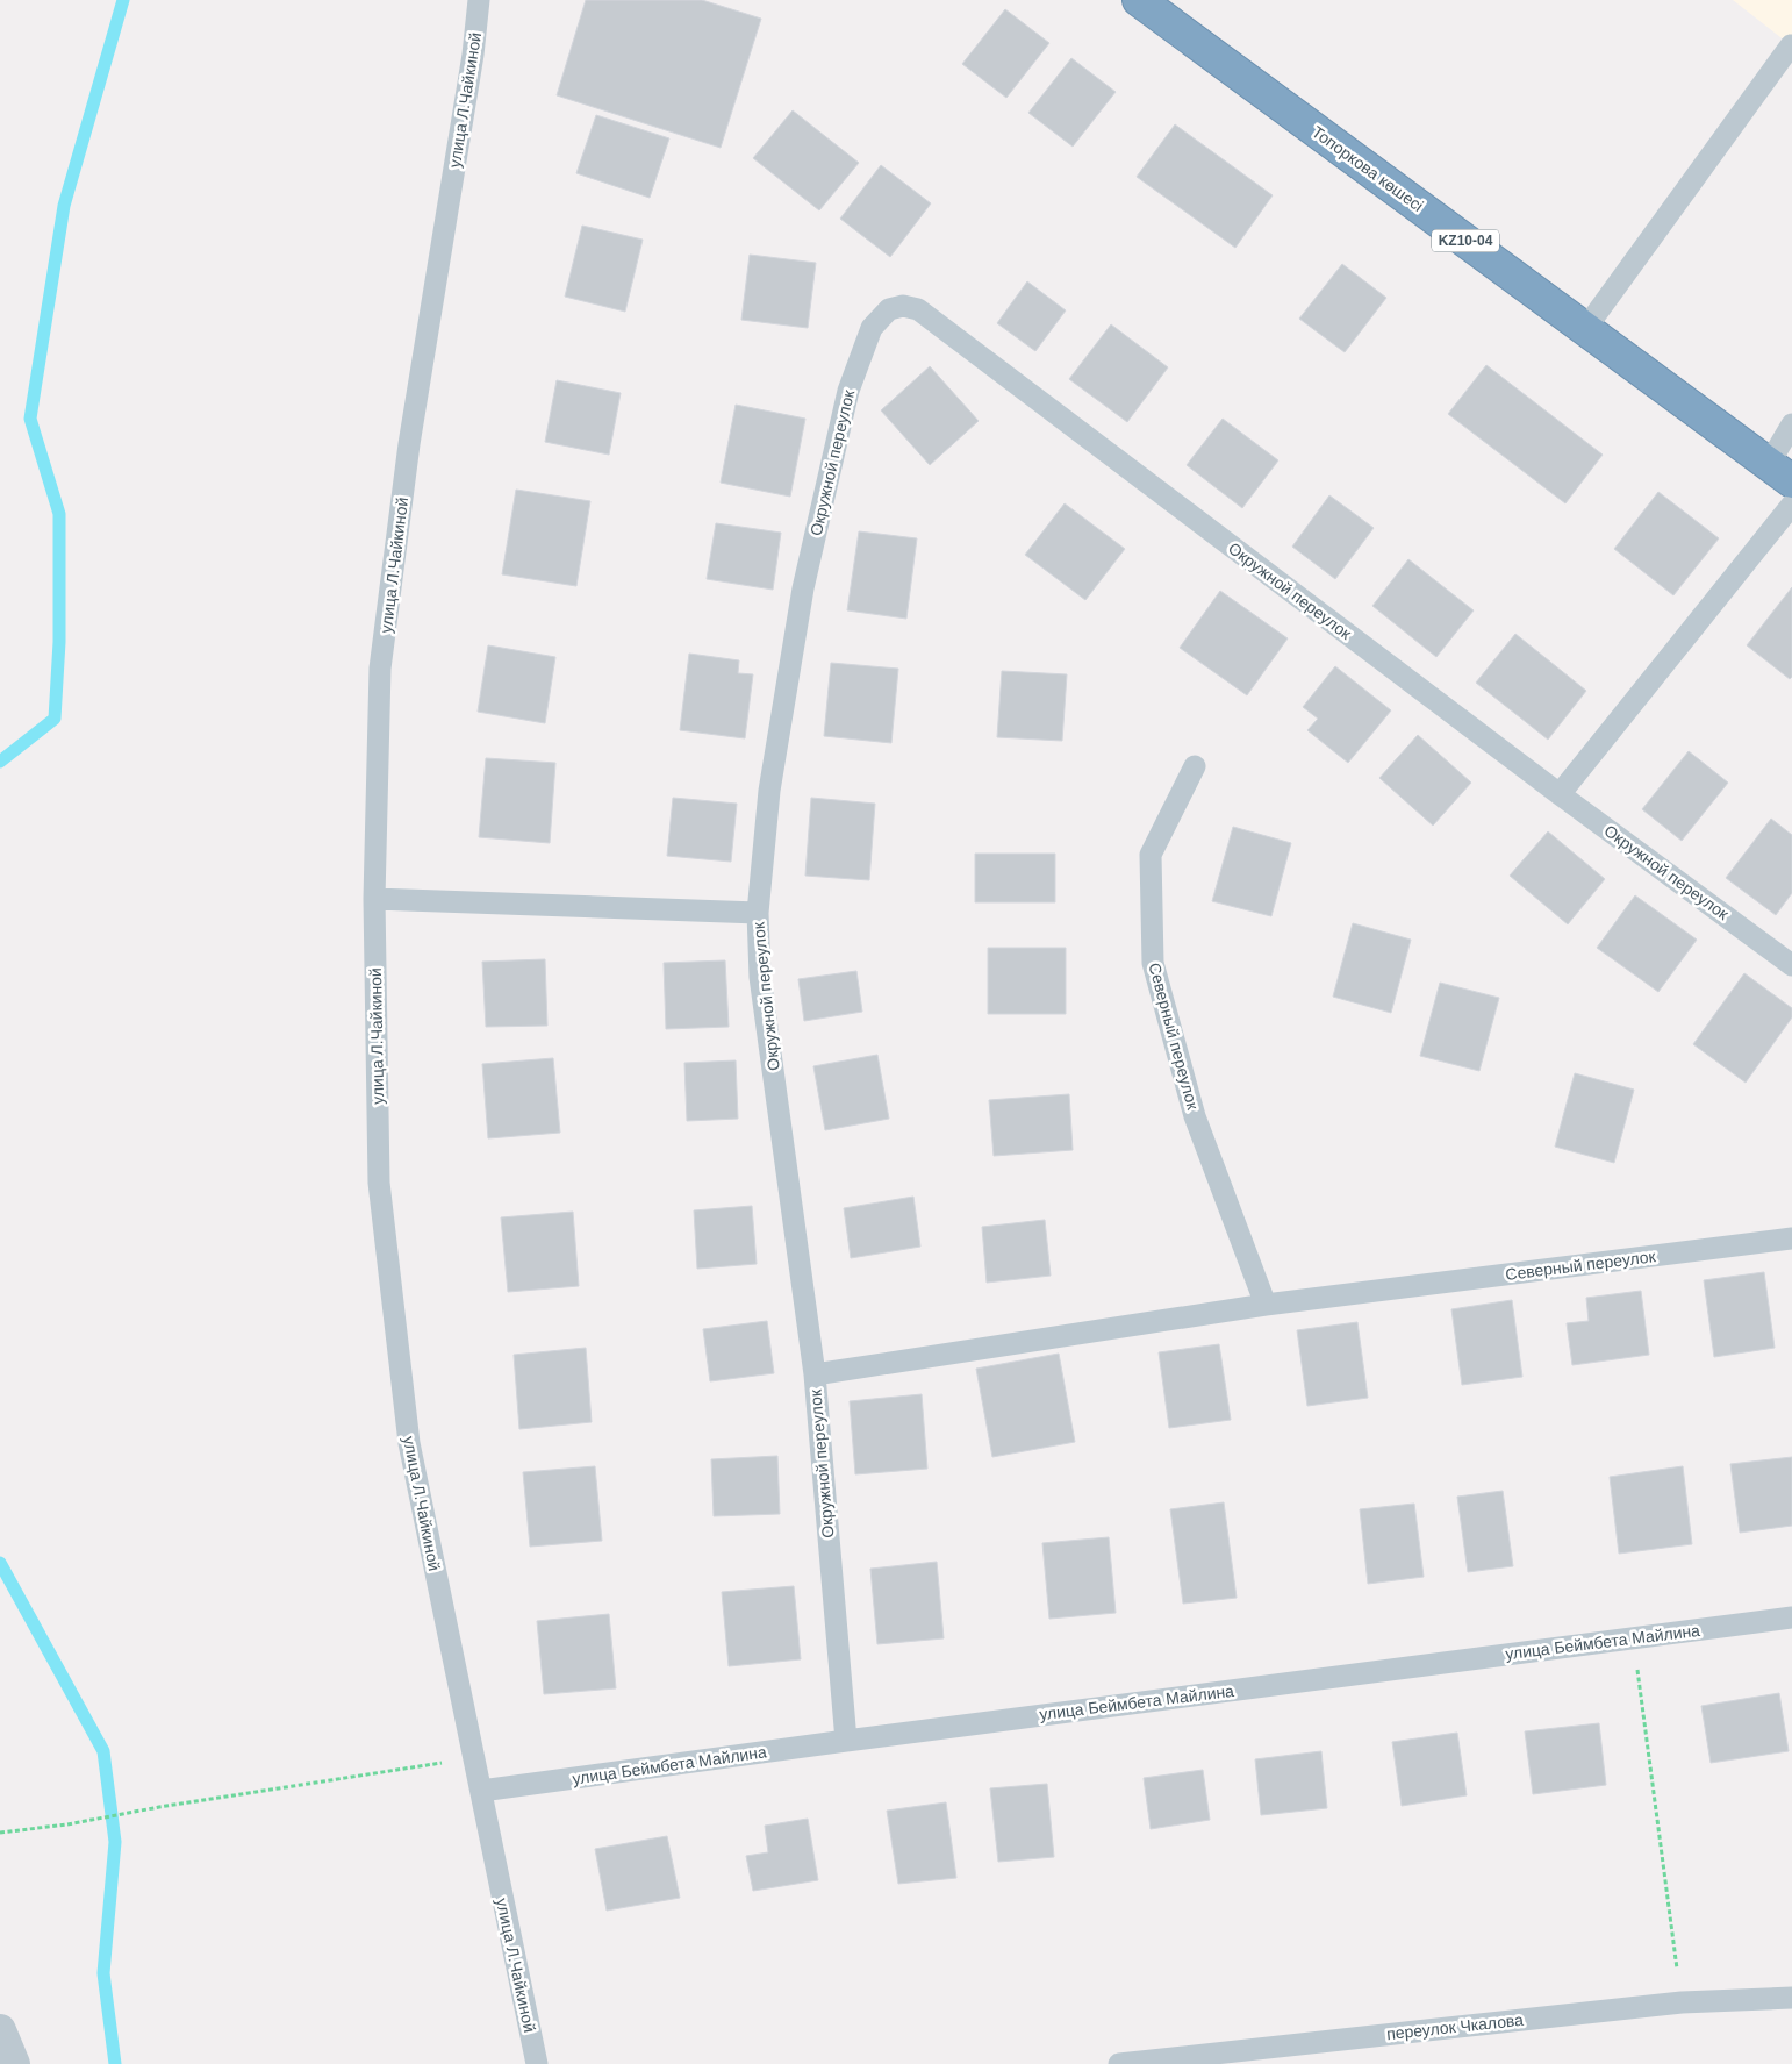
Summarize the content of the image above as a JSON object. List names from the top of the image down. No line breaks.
{"streets":{"highway":["Топоркова көшесі","KZ10-04"],"lane":["улица Л.Чайкиной","Окружной переулок","Северный переулок","улица Беймбета Майлина","переулок Чкалова"]},"crossings":[["улица Л.Чайкиной","улица Беймбета Майлина"],["Окружной переулок","Северный переулок"],["Окружной переулок","улица Беймбета Майлина"]]}
